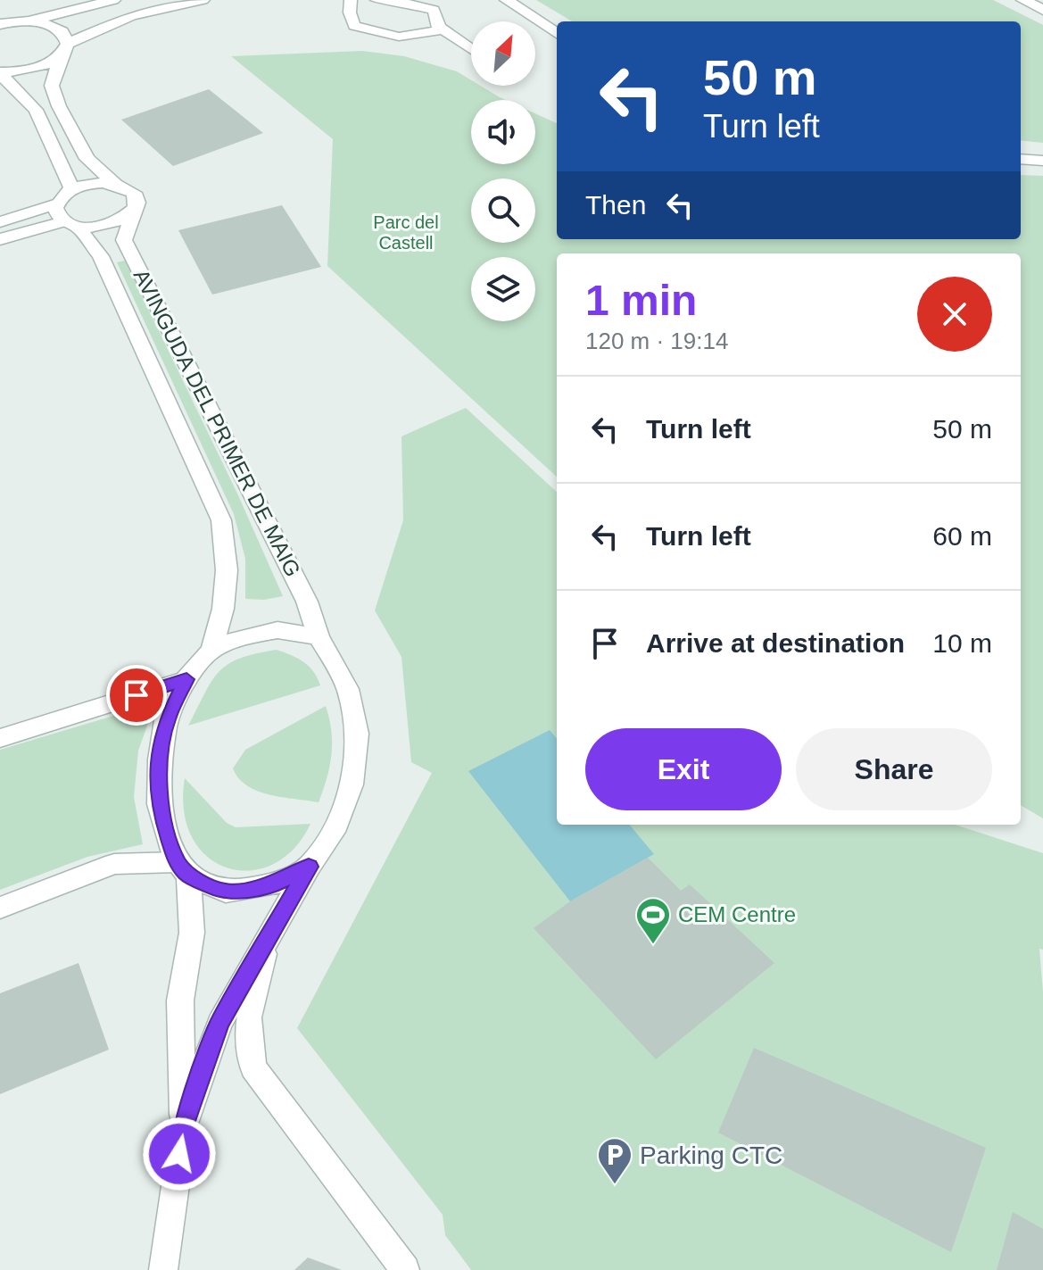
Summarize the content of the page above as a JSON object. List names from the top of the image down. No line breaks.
{"streets":{"street":["AVINGUDA DEL PRIMER DE MAIG"]},"parks":["Parc del Castell"],"places":{"sports":["CEM Centre"],"parking":["Parking CTC"]},"north":"top right","page":{"turn":["50 m","Turn left"],"then":"Then","heading":["1 min","120 m · 19:14"],"list":[{"name":"Turn left","value":"50 m"},{"name":"Turn left","value":"60 m"},{"name":"Arrive at destination","value":"10 m"}],"buttons":["Exit","Share"]}}
